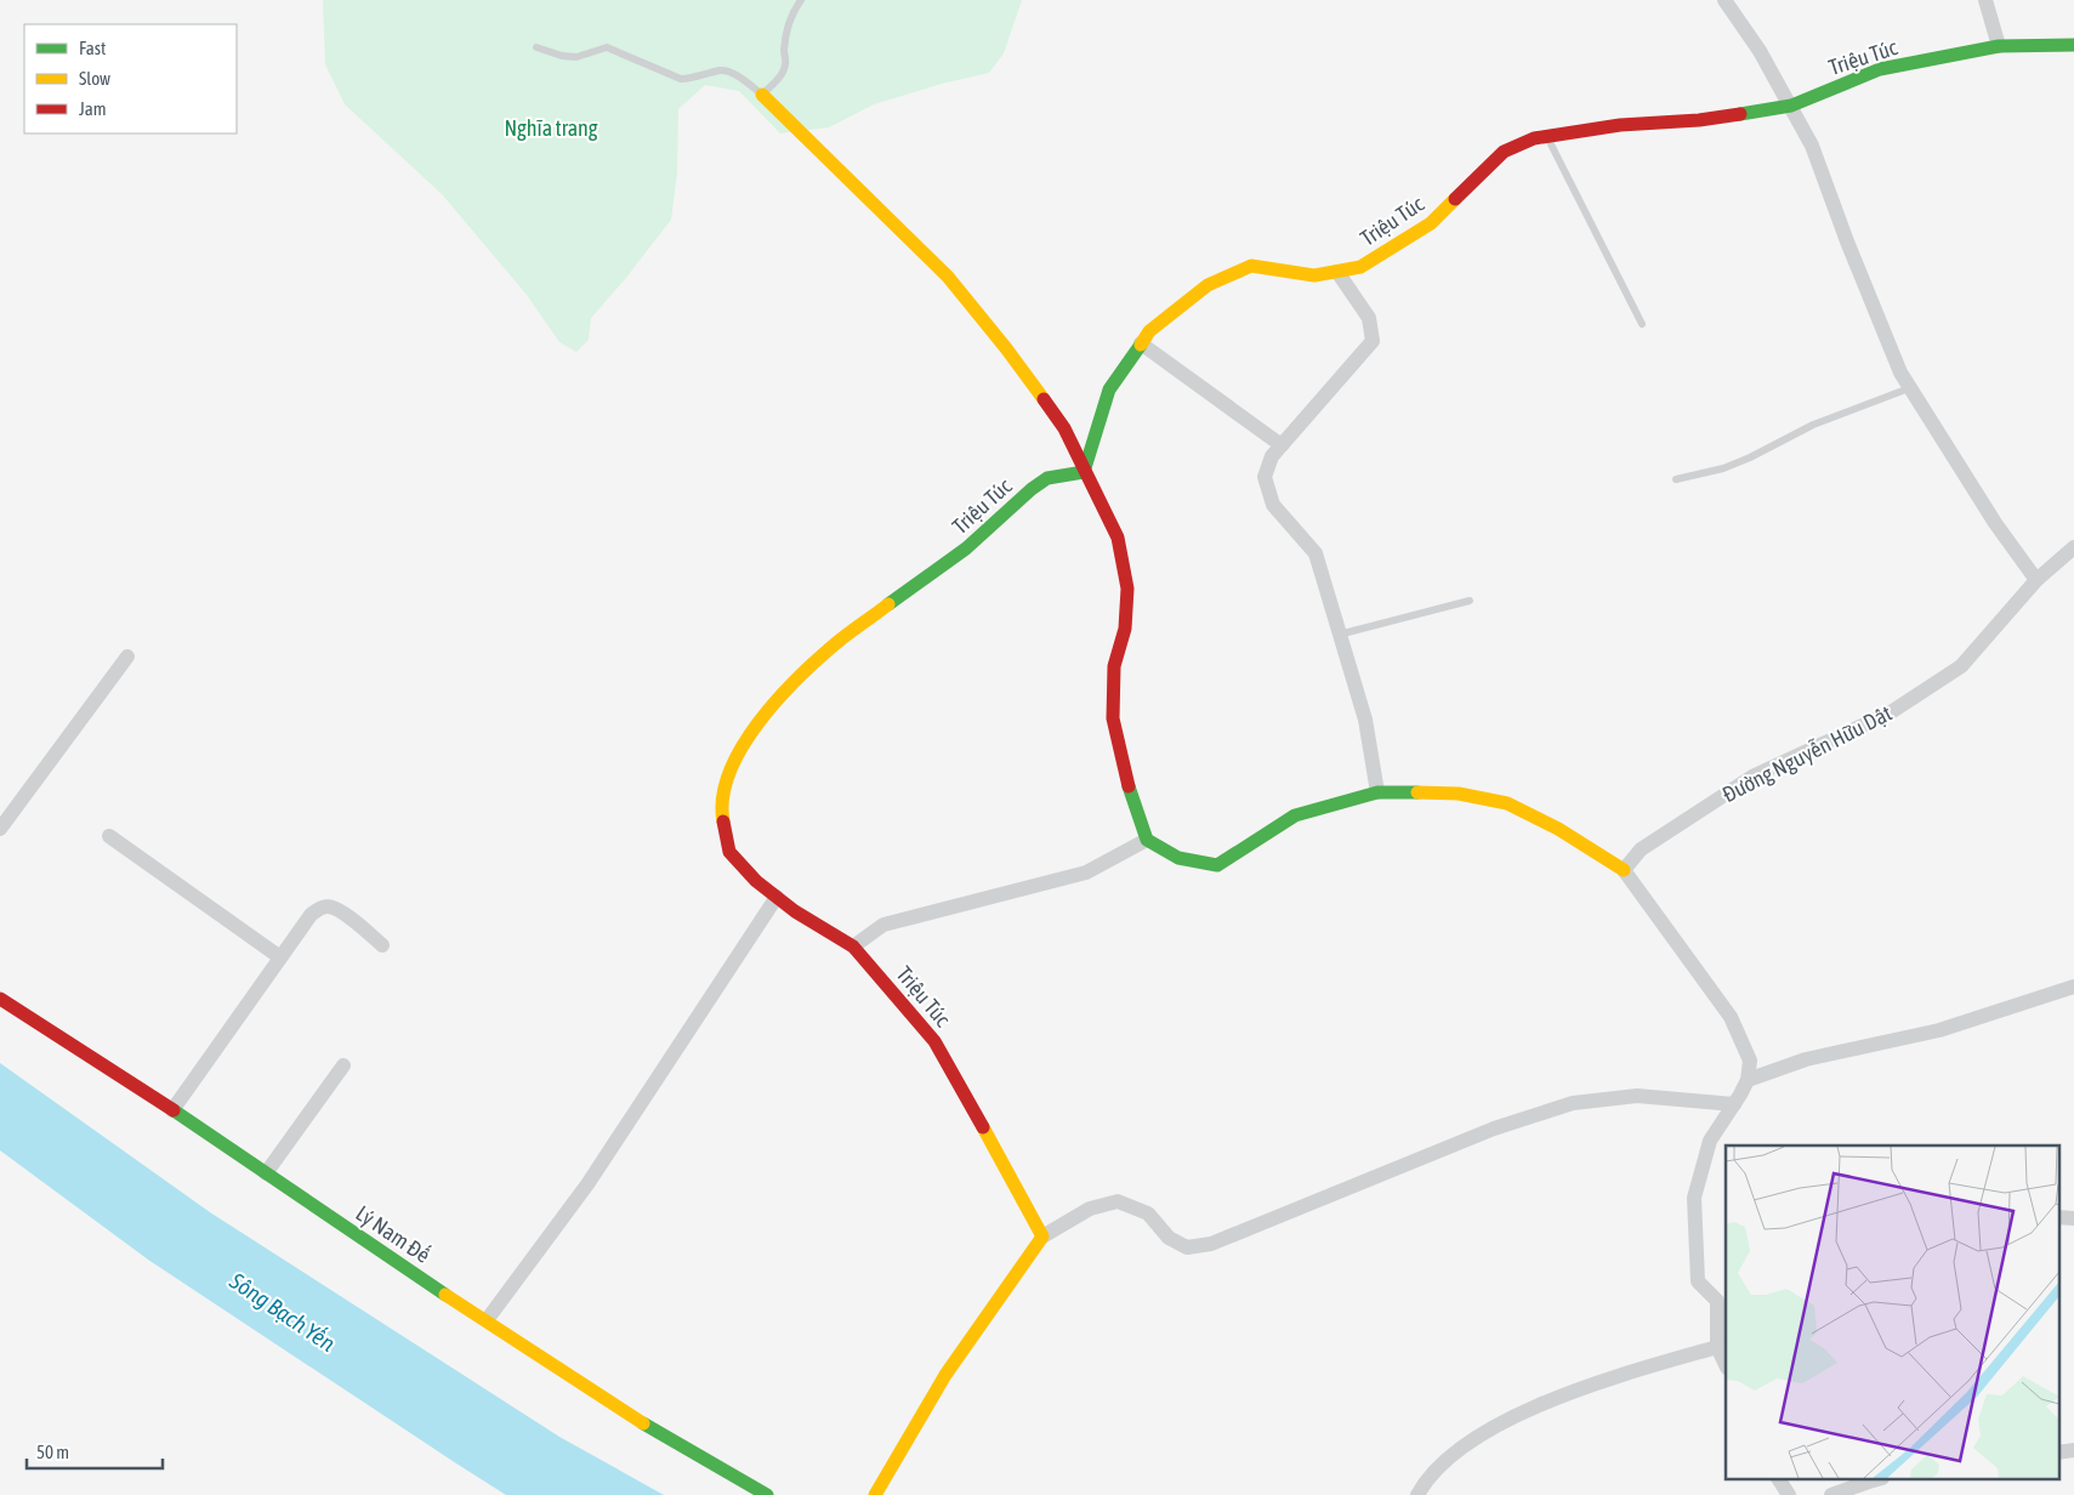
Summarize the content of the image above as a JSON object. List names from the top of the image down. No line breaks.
{"streets":{"street":["Triệu Túc","Đường Nguyễn Hữu Dật","Lý Nam Đế"]},"water":["Sông Bạch Yến"],"parks":["Nghĩa trang"],"legend":["Fast","Slow","Jam"],"scale_bar":"50 m"}
